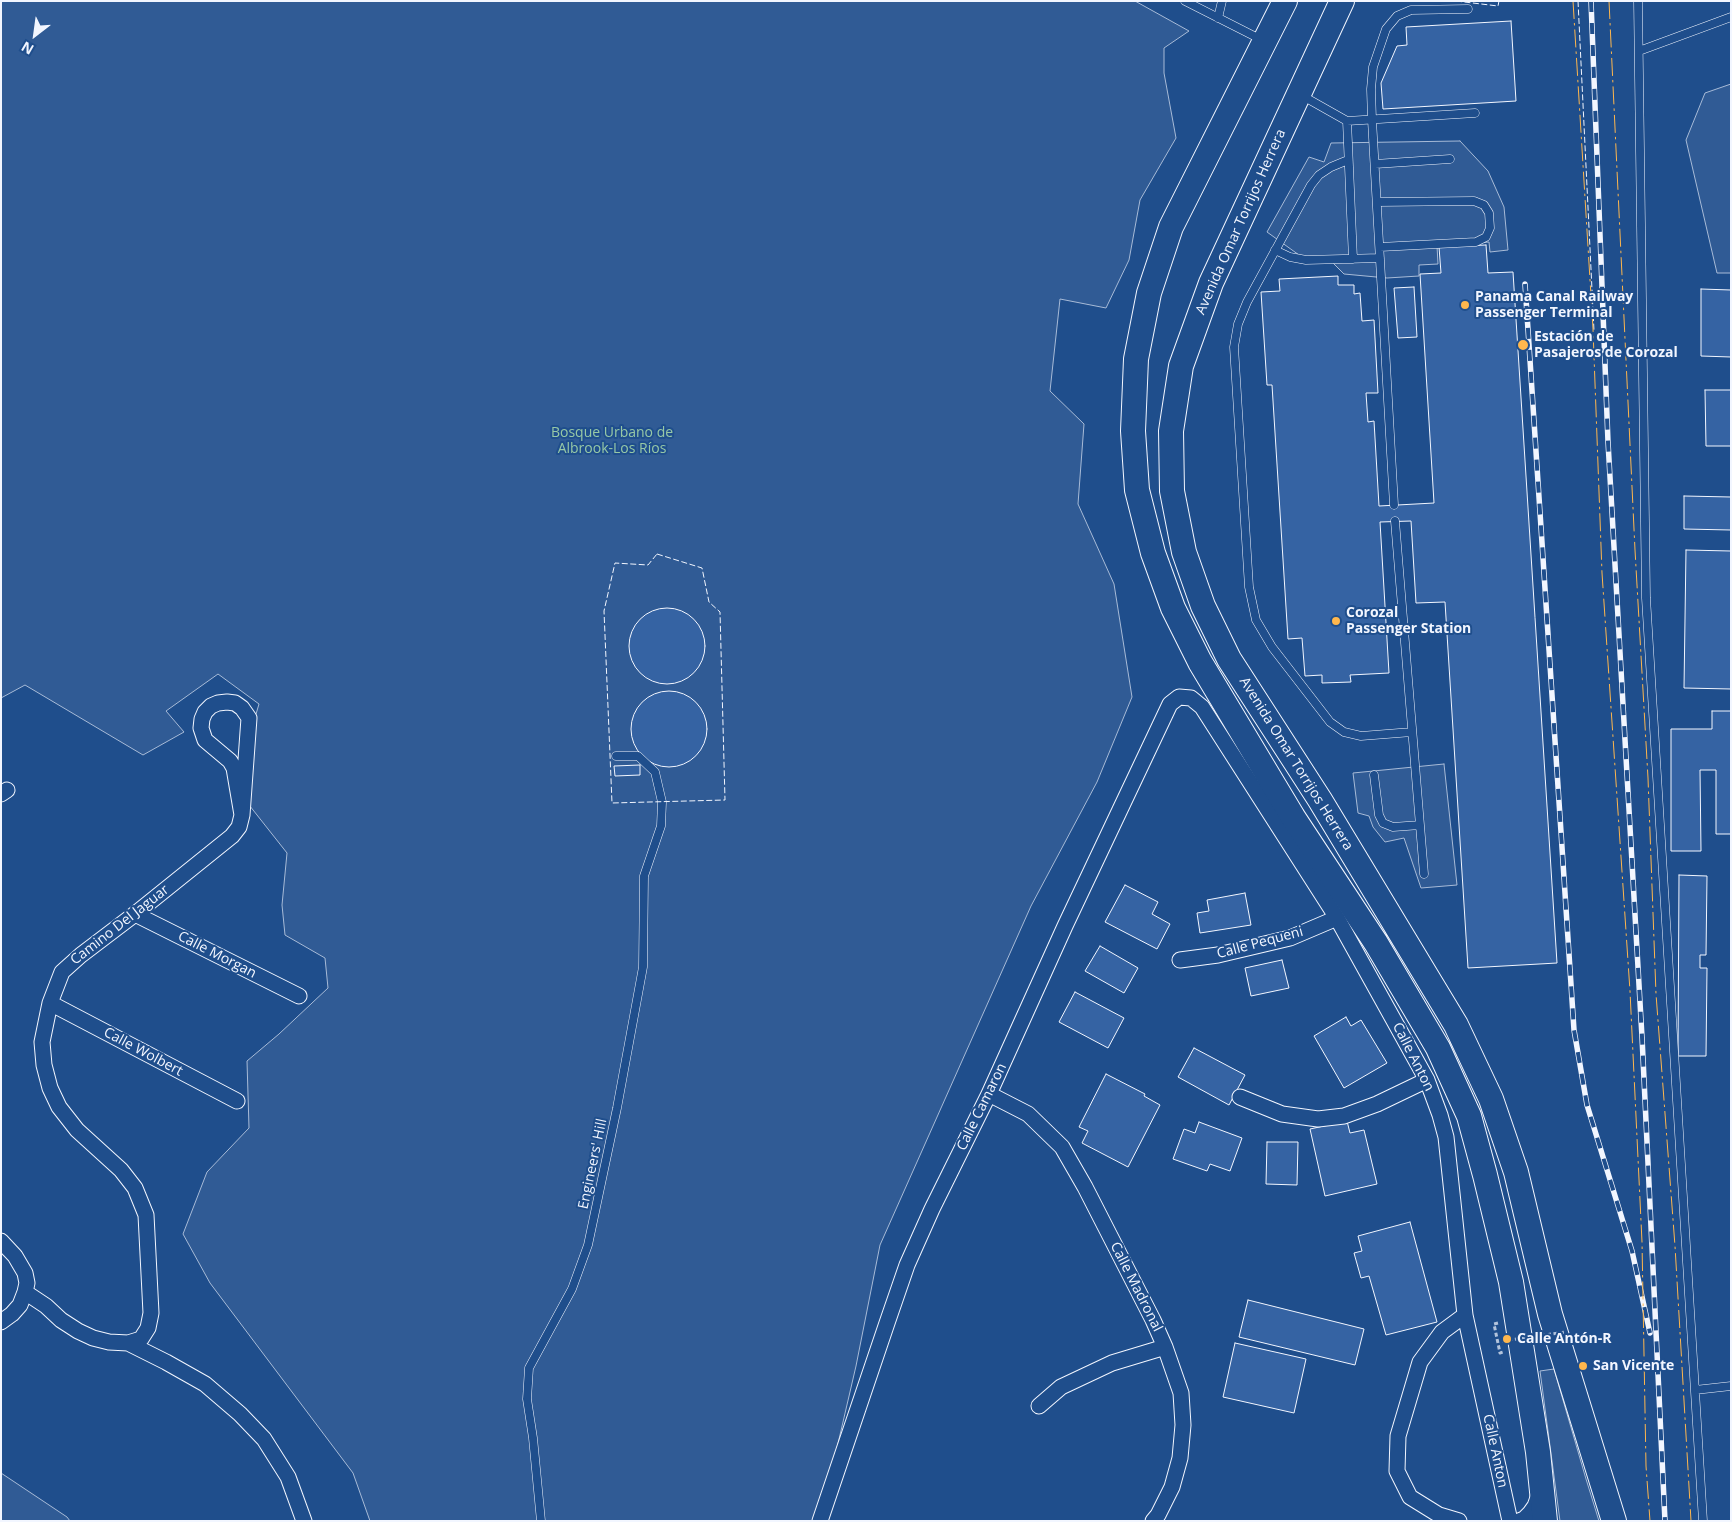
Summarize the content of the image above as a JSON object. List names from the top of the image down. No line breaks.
{"streets":{"main road":["Avenida Omar Torrijos Herrera"],"street":["Camino Del Jaguar","Calle Pequeni","Calle Morgan","Calle Wolbert","Calle Anton","Calle Camaron","Calle Madronal"],"lane":["Engineers' Hill"]},"crossings":[["Camino Del Jaguar","Calle Morgan"],["Camino Del Jaguar","Calle Wolbert"],["Calle Pequeni","Calle Anton"],["Calle Anton","Calle Camaron"],["Calle Camaron","Calle Madronal"]],"parks":["Bosque Urbano de Albrook-Los Ríos"],"places":["Panama Canal Railway Passenger Terminal","Estación de Pasajeros de Corozal","Corozal Passenger Station","Calle Antón-R","San Vicente"],"north":"bottom left"}
